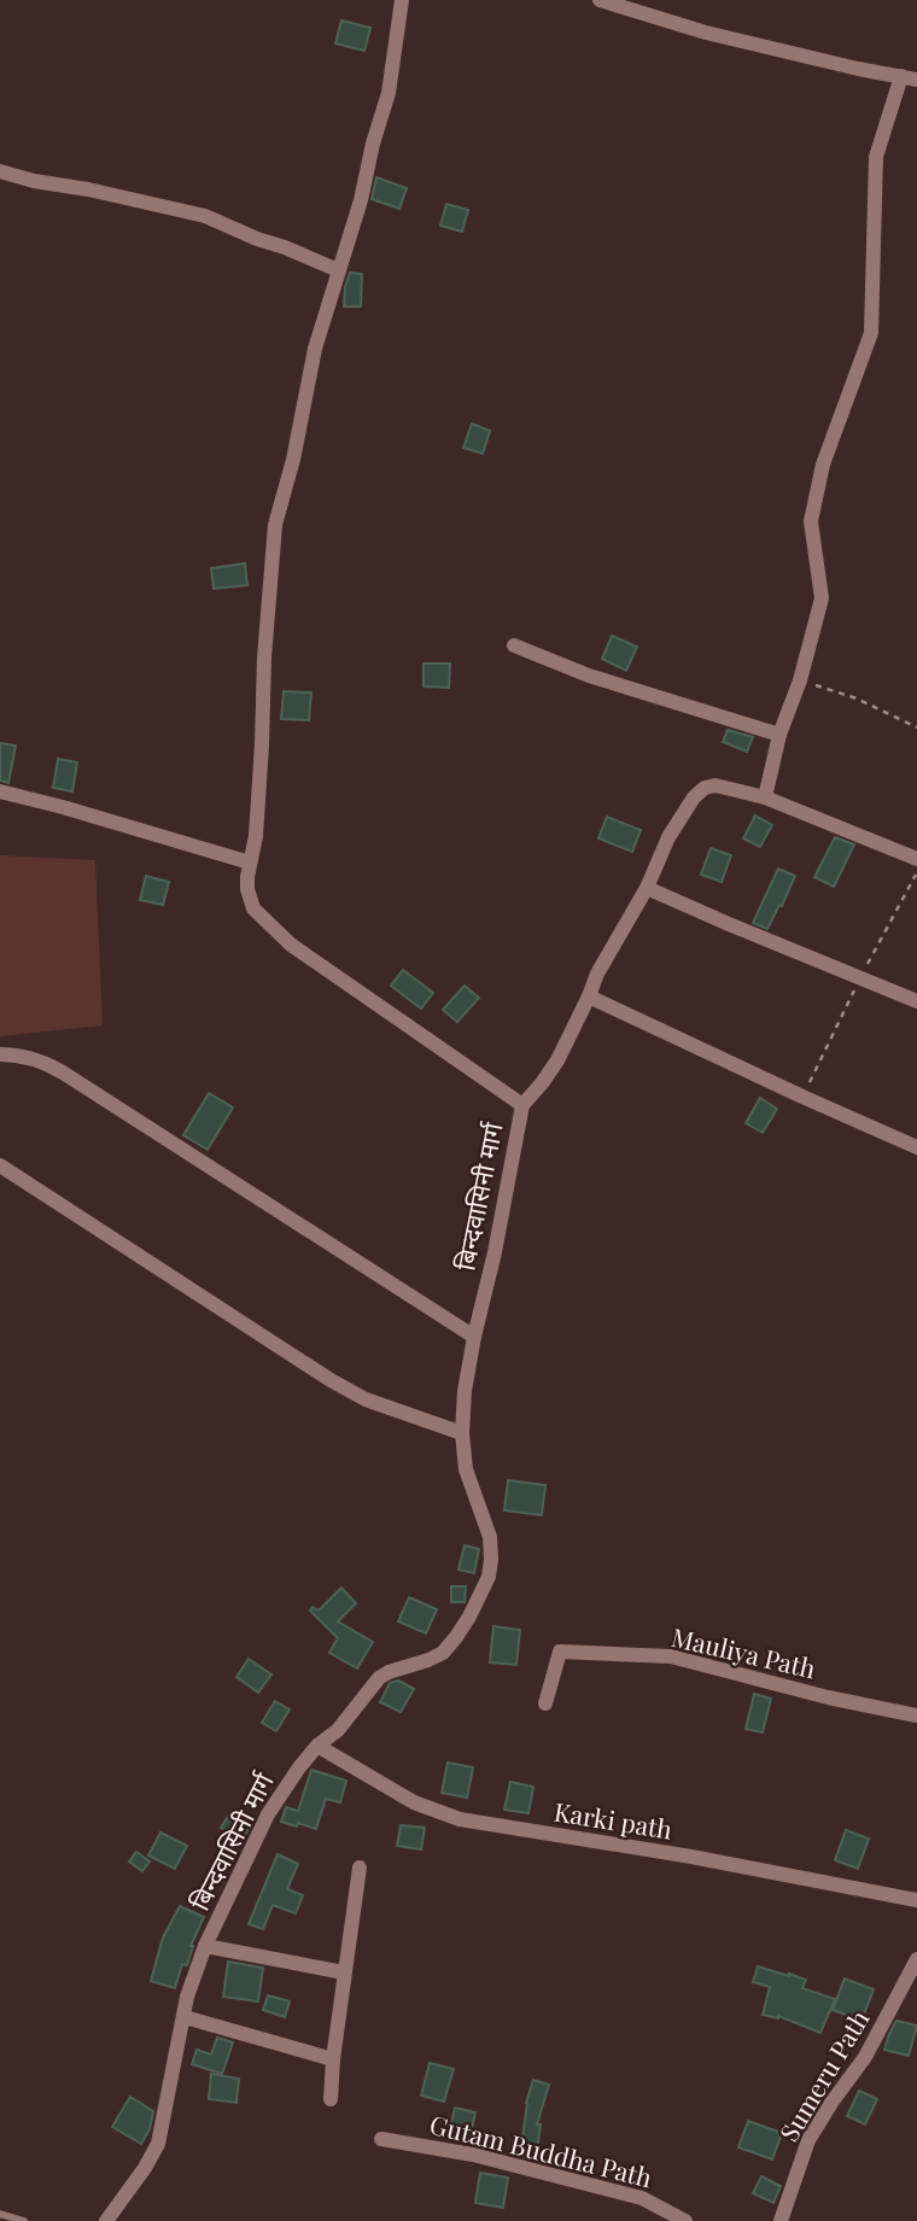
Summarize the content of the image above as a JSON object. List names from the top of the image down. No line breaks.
{"streets":{"street":["बिन्दवासिनी मार्ग","Mauliya Path","Karki path","Sumeru Path","Gutam Buddha Path"]},"crossings":[["बिन्दवासिनी मार्ग","Karki path"]]}
